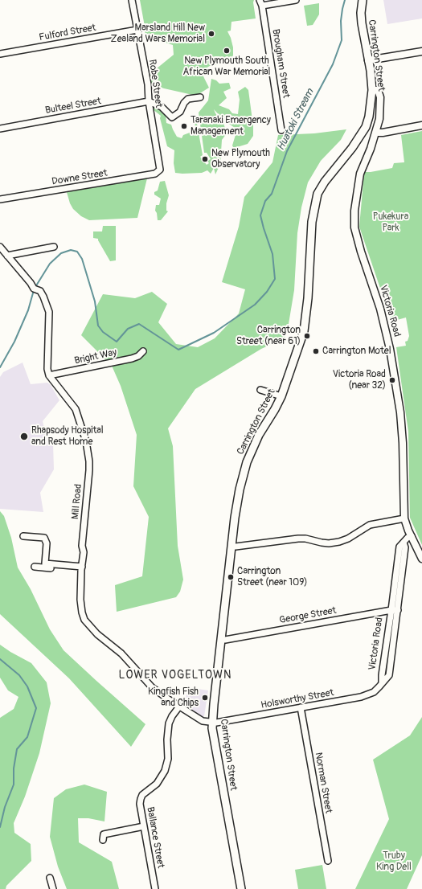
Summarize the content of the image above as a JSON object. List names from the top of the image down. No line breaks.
{"streets":{"main road":["Carrington Street"],"street":["Fulford Street","Brougham Street","Robe Street","Bulteel Street","Downe Street","Victoria Road","Bright Way","Mill Road","George Street","Holsworthy Street","Norman Street","Ballance Street"]},"crossings":[["Fulford Street","Robe Street"],["Carrington Street","Victoria Road"],["Carrington Street","Mill Road"],["Carrington Street","George Street"],["Carrington Street","Holsworthy Street"],["Robe Street","Bulteel Street"],["Robe Street","Downe Street"],["Victoria Road","George Street"],["Victoria Road","Holsworthy Street"],["Bright Way","Mill Road"],["Mill Road","Holsworthy Street"],["Mill Road","Ballance Street"],["Holsworthy Street","Norman Street"]],"districts":["LOWER VOGELTOWN"],"water":["Huatoki Stream"],"parks":["Pukekura Park","Truby King Dell"],"places":["Marsland Hill New Zealand Wars Memorial","New Plymouth South African War Memorial","Taranaki Emergency Management","New Plymouth Observatory","Carrington Street (near 61)","Carrington Motel","Victoria Road (near 32)","Rhapsody Hospital and Rest Home","Carrington Street (near 109)","Kingfish Fish and Chips"]}
